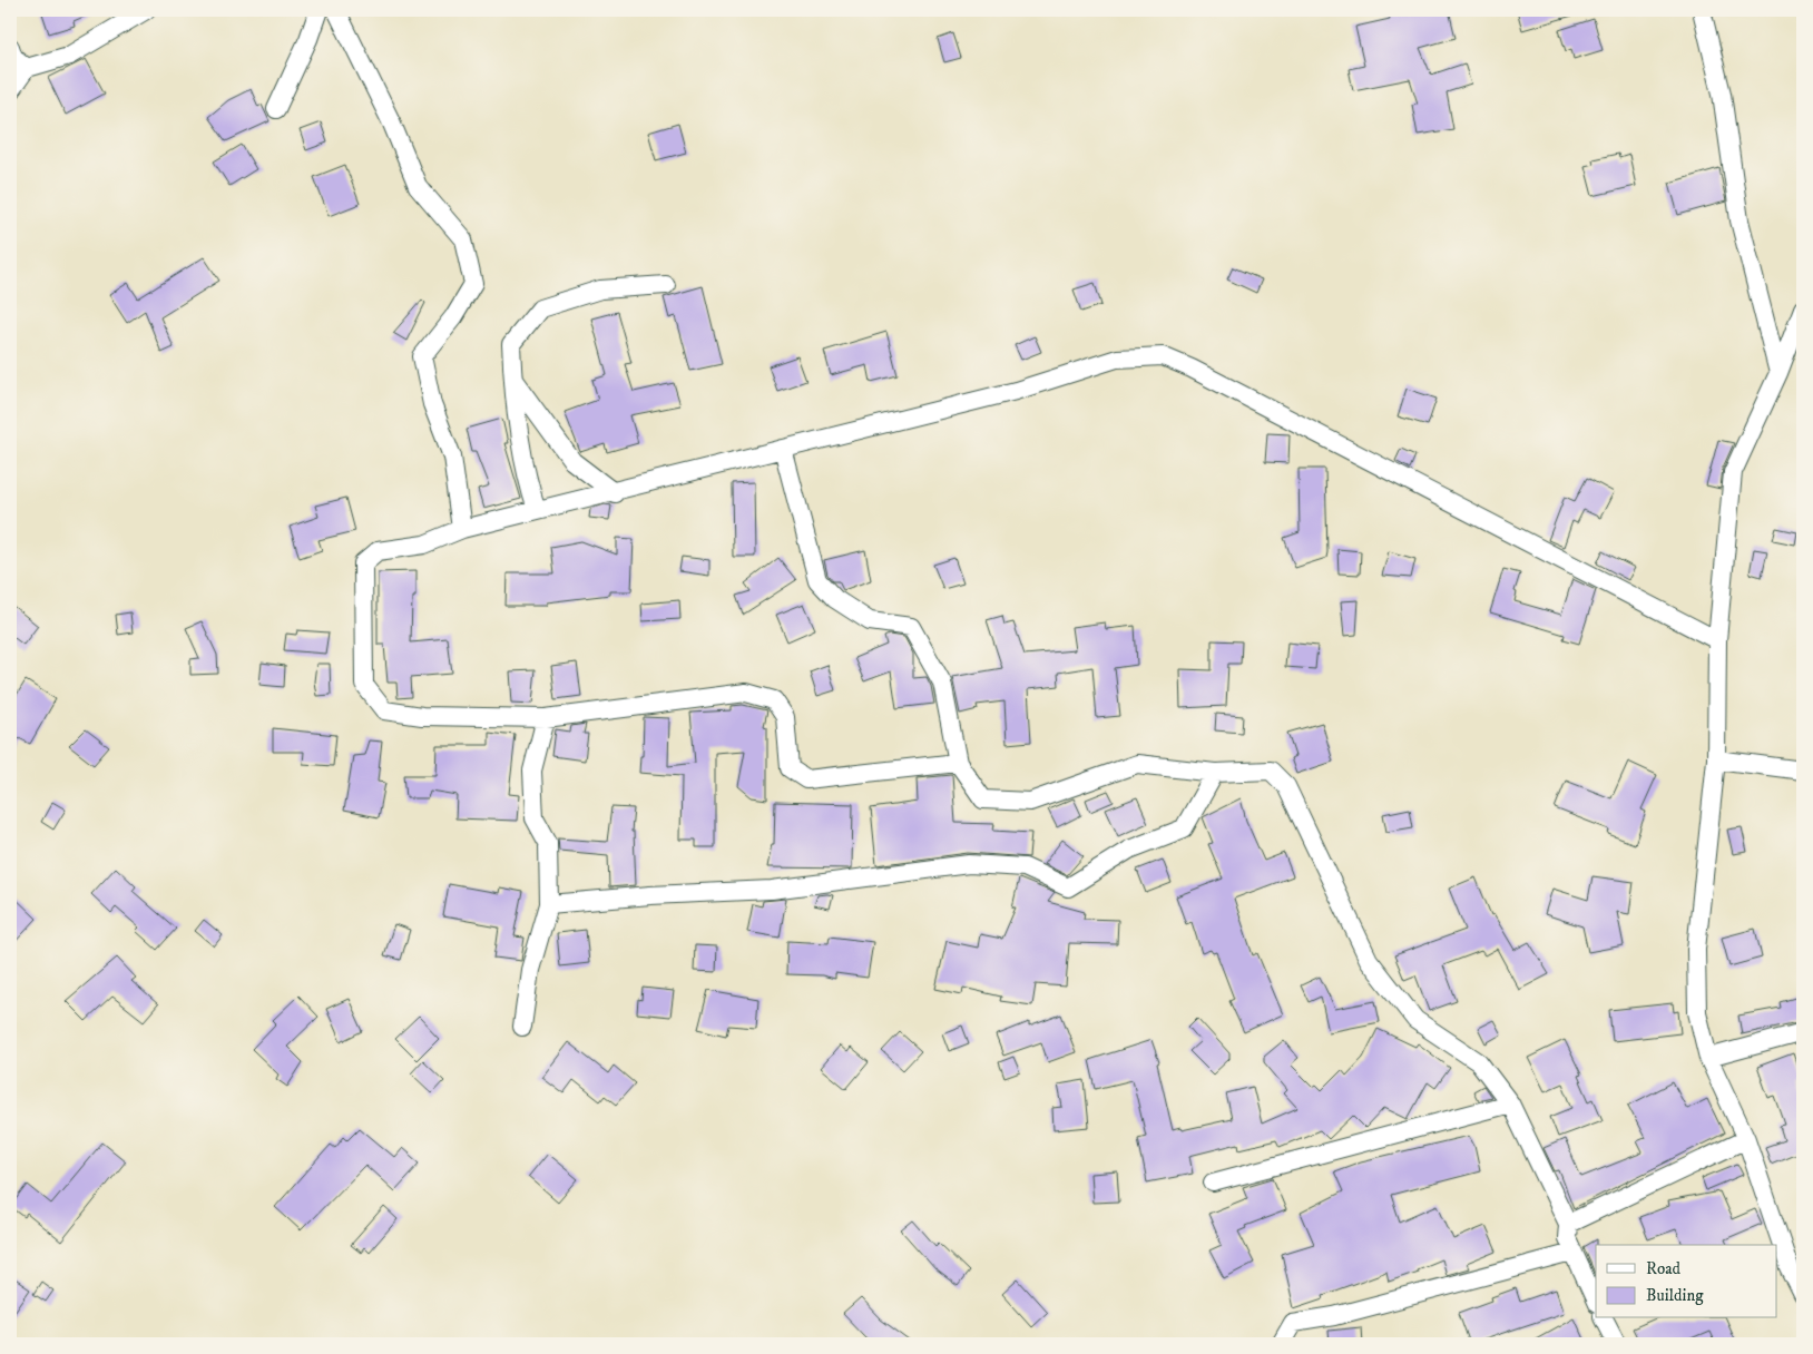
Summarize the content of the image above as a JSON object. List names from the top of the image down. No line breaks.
{"legend":["Road","Building"]}
